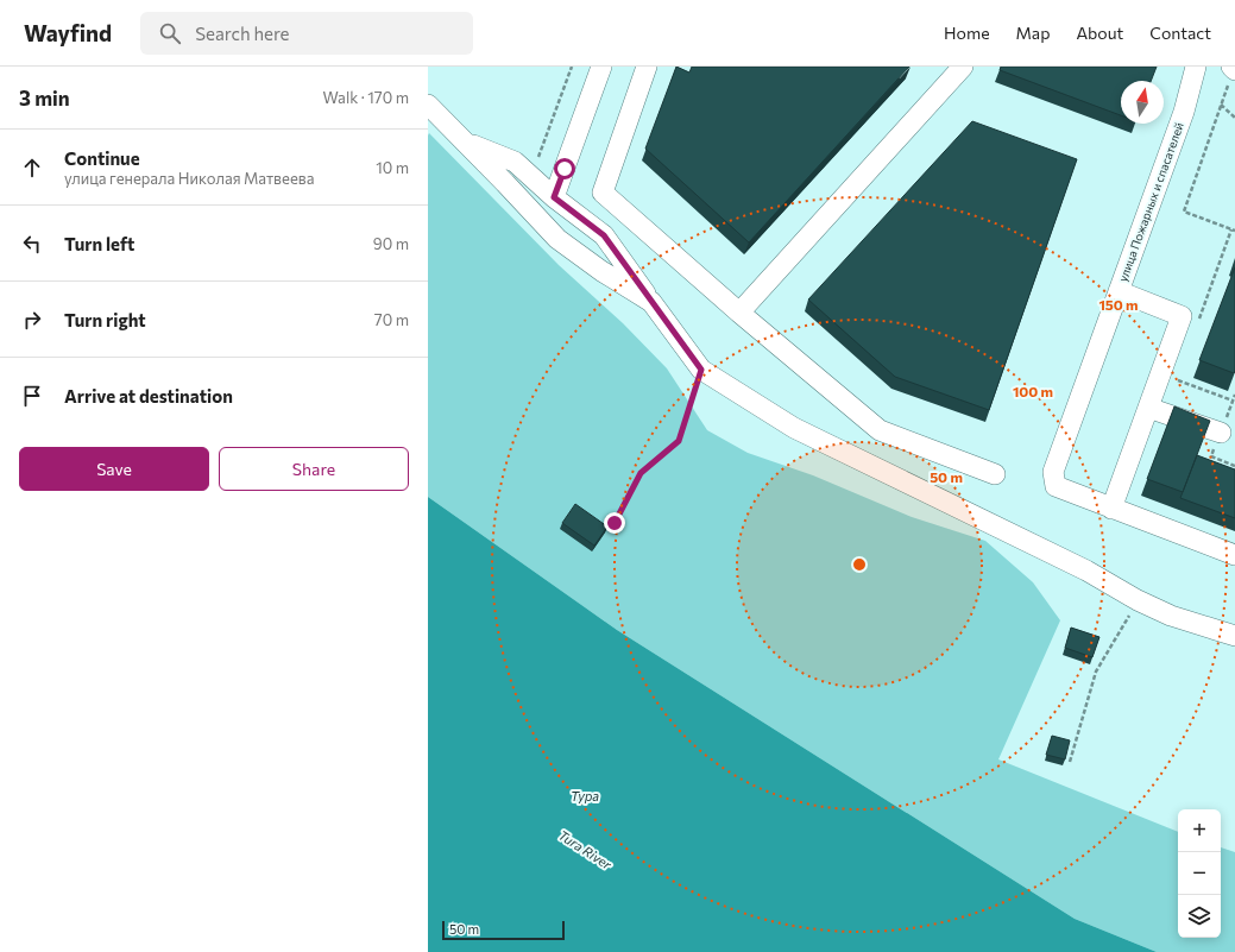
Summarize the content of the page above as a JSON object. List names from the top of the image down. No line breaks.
{"streets":{"street":["улица Пожарных и спасателей"]},"water":["Тура","Tura River"],"scale_bar":"50 m","north":"top","page":{"header":"Wayfind","search":"Search here","nav":["Home","Map","About","Contact"],"heading":["3 min","Walk · 170 m"],"list":[["Continue","улица генерала Николая Матвеева","10 m"],["Turn left","90 m"],["Turn right","70 m"],"Arrive at destination"],"buttons":["Save","Share"],"map_buttons":["+","−"],"scale":"50 m"},"rings":["150 m","100 m","50 m"]}
